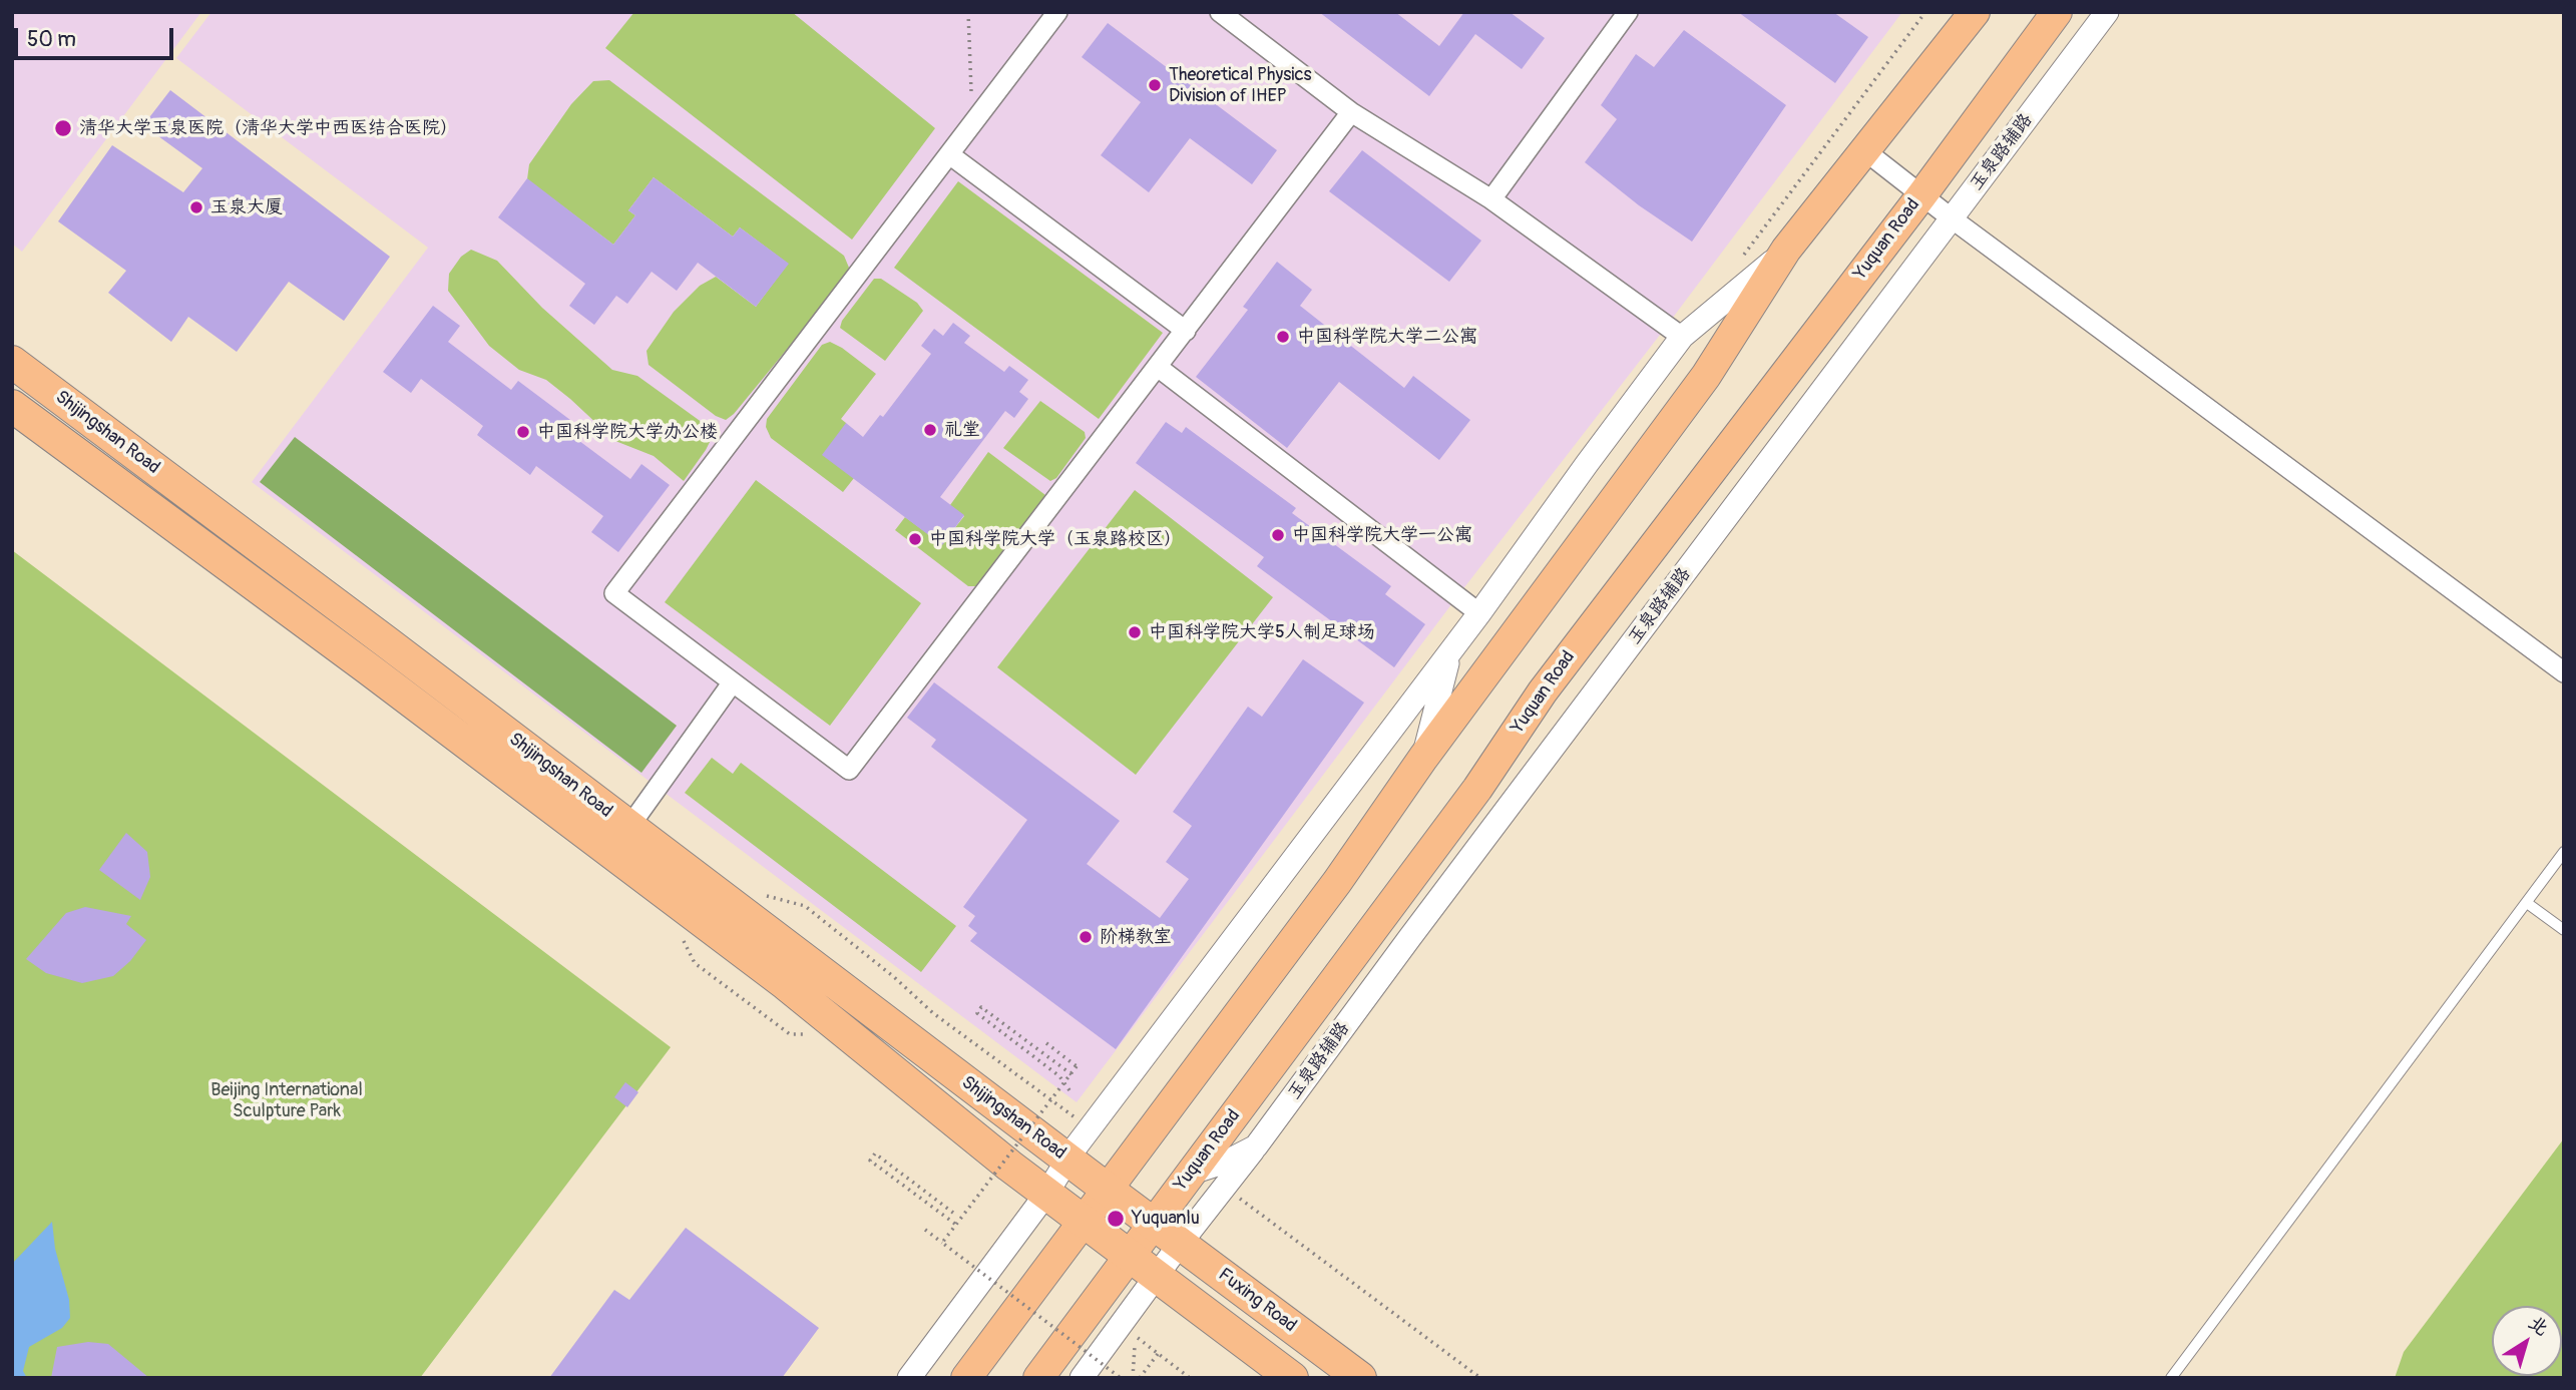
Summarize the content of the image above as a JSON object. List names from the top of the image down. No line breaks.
{"streets":{"highway":["Shijingshan Road","Fuxing Road"],"main road":["Yuquan Road"],"street":["玉泉路辅路"]},"crossings":[["玉泉路辅路","Yuquan Road"],["Yuquan Road","Shijingshan Road"],["Yuquan Road","Fuxing Road"],["Shijingshan Road","Fuxing Road"]],"parks":["Beijing International Sculpture Park"],"places":["Theoretical Physics Division of IHEP","清华大学玉泉医院（清华大学中西医结合医院）","玉泉大厦","中国科学院大学二公寓","礼堂","中国科学院大学办公楼","中国科学院大学一公寓","中国科学院大学（玉泉路校区）","中国科学院大学5人制足球场","阶梯教室","Yuquanlu"],"scale_bar":"50 m","north":"top right"}
